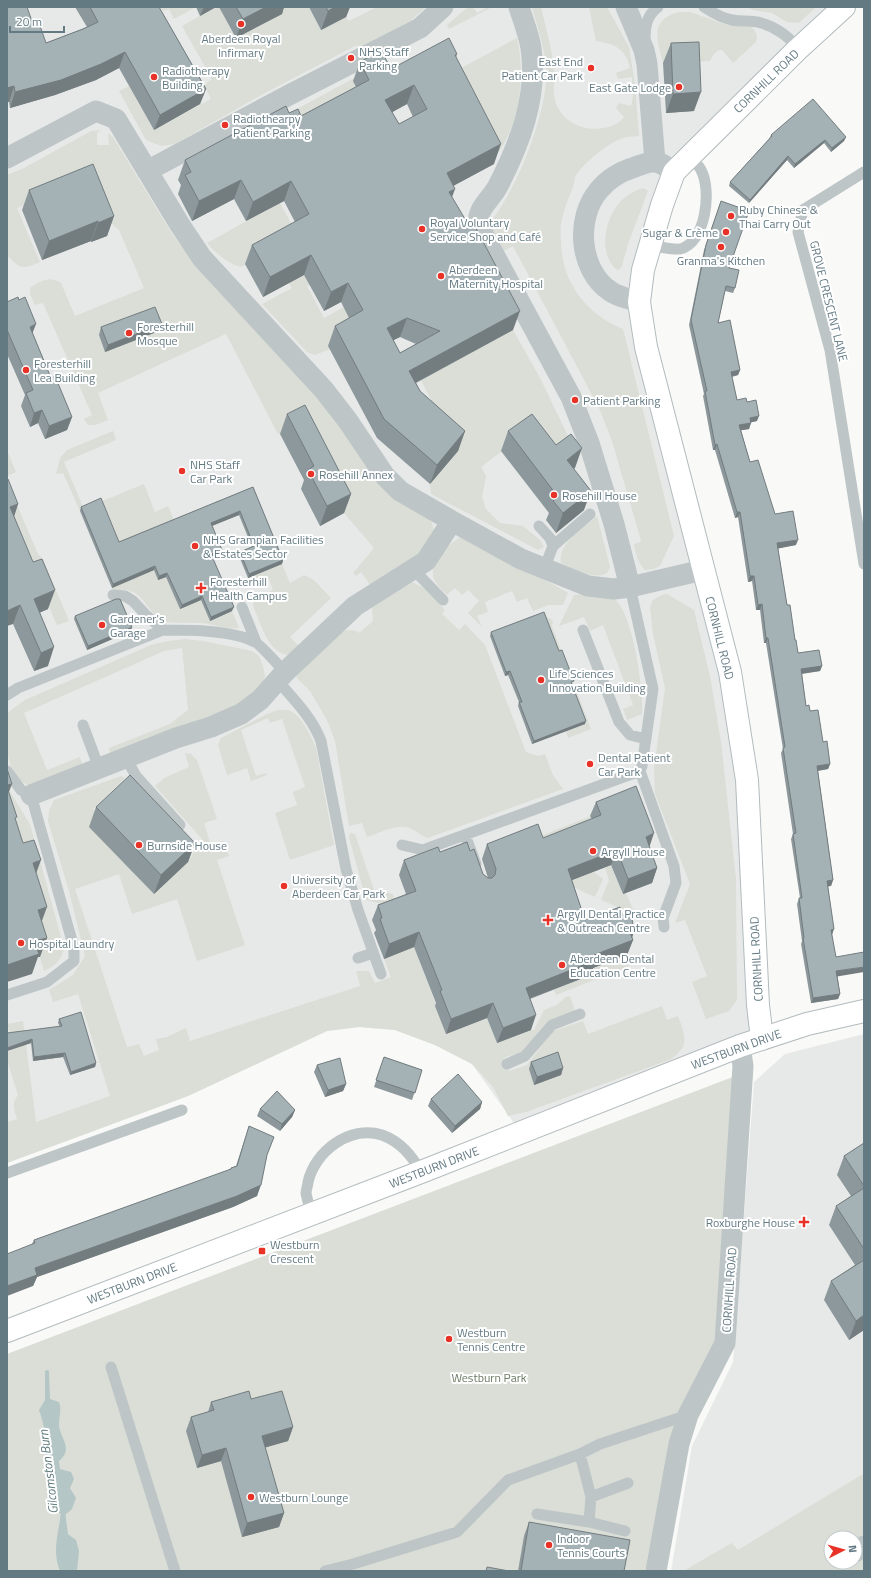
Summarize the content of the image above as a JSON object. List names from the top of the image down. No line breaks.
{"streets":{"street":["CORNHILL ROAD","WESTBURN DRIVE"],"lane":["GROVE CRESCENT LANE"]},"crossings":[["CORNHILL ROAD","WESTBURN DRIVE"]],"water":["Gilcomston Burn"],"parks":["Westburn Park"],"places":{"other":["Aberdeen Royal Infirmary","NHS Staff Parking","East End Patient Car Park","Radiotherapy Building","East Gate Lodge","Radiothearpy Patient Parking","Ruby Chinese & Thai Carry Out","Royal Voluntary Service Shop and Café","Sugar & Crème","Granma's Kitchen","Aberdeen Maternity Hospital","Foresterhill Mosque","Foresterhill Lea Building","Patient Parking","NHS Staff Car Park","Rosehill Annex","Rosehill House","NHS Grampian Facilities & Estates Sector","Gardener's Garage","Life Sciences Innovation Building","Dental Patient Car Park","Burnside House","Argyll House","University of Aberdeen Car Park","Hospital Laundry","Aberdeen Dental Education Centre","Westburn Tennis Centre","Westburn Lounge","Indoor Tennis Courts"],"health":["Foresterhill Health Campus","Argyll Dental Practice & Outreach Centre","Roxburghe House"],"transit":["Westburn Crescent"]},"scale_bar":"20 m","north":"right"}
